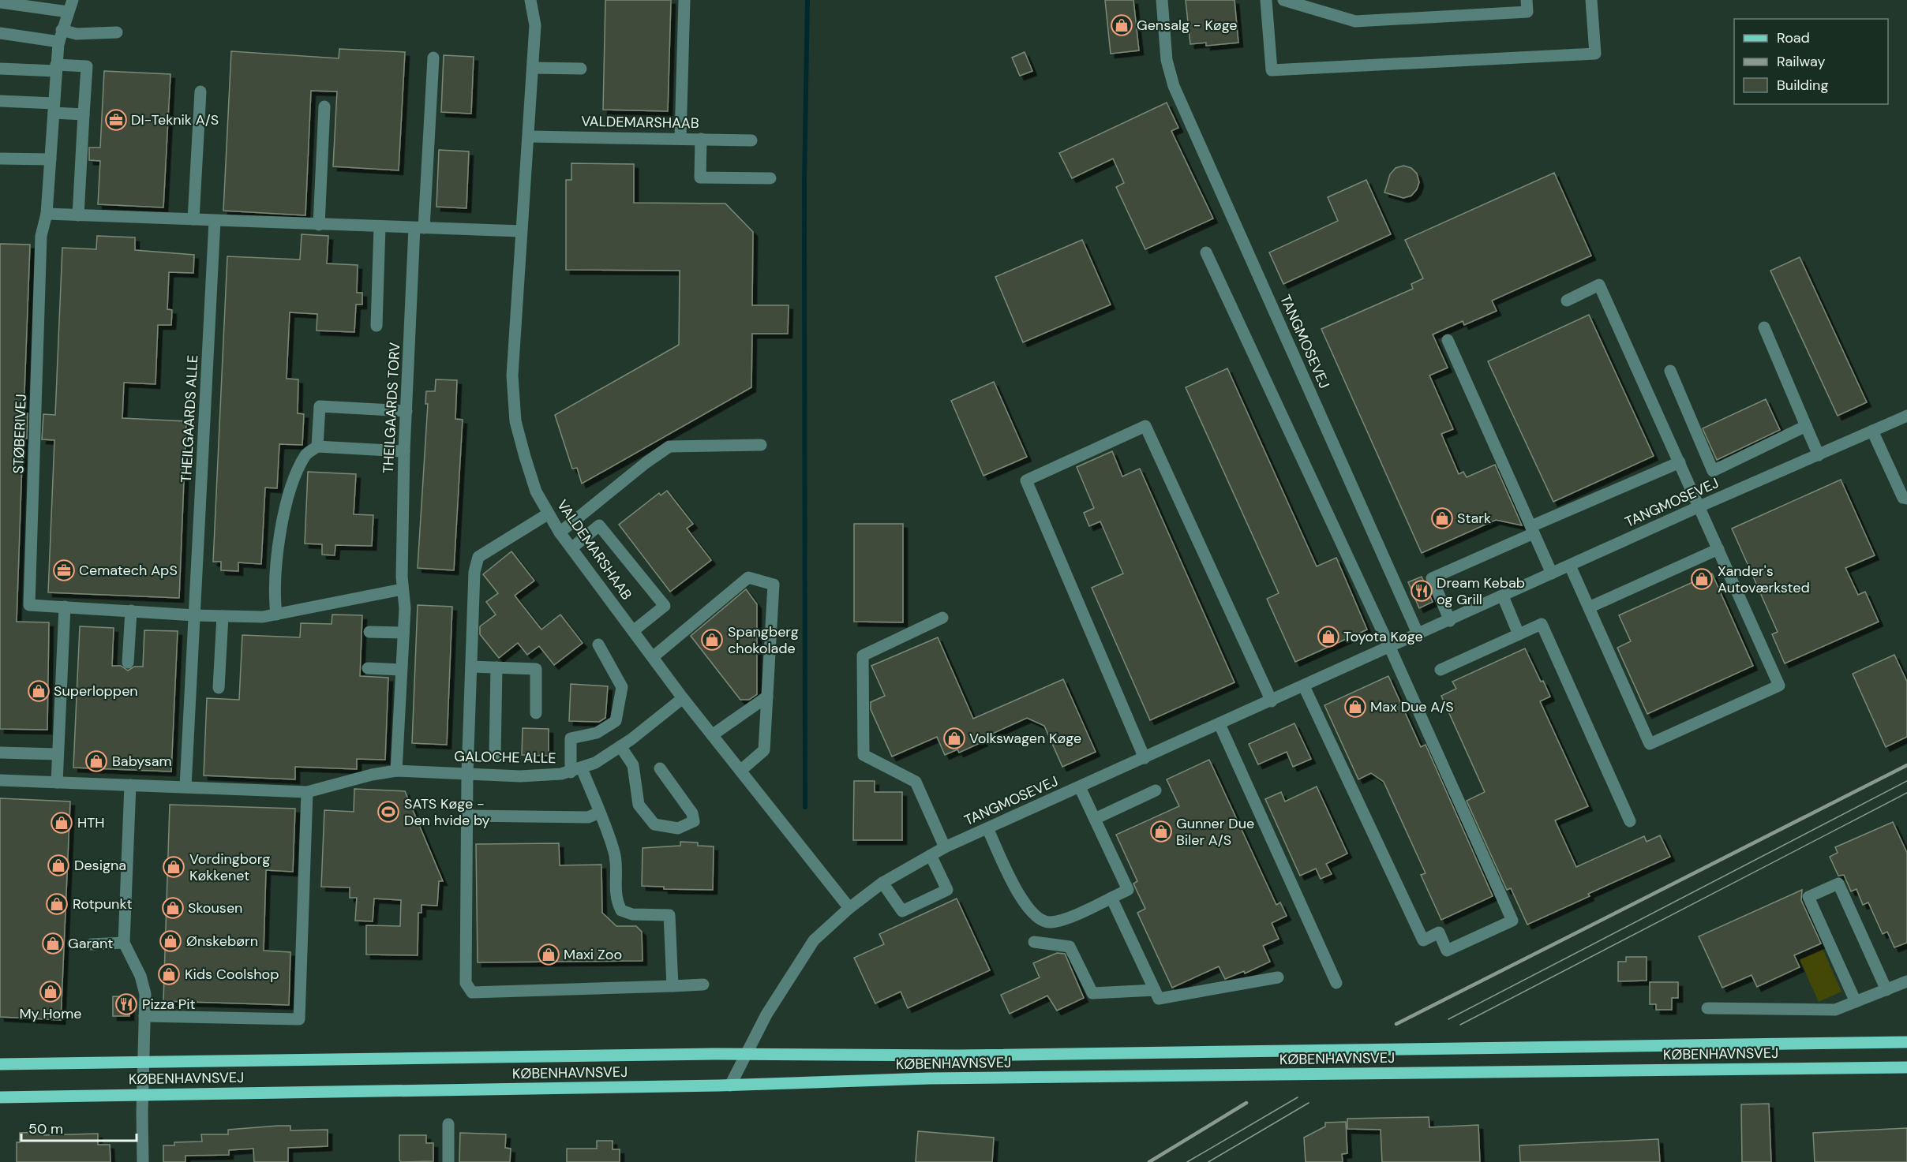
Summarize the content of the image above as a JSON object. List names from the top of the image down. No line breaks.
{"streets":{"main road":["KØBENHAVNSVEJ"],"street":["VALDEMARSHAAB","TANGMOSEVEJ","THEILGAARDS TORV","THEILGAARDS ALLE","STØBERIVEJ","GALOCHE ALLE"]},"crossings":[["VALDEMARSHAAB","TANGMOSEVEJ"],["VALDEMARSHAAB","GALOCHE ALLE"],["TANGMOSEVEJ","KØBENHAVNSVEJ"],["THEILGAARDS TORV","GALOCHE ALLE"],["THEILGAARDS ALLE","GALOCHE ALLE"]],"places":{"shop":["Gensalg - Køge","Stark","Xander's Autoværksted","Toyota Køge","Spangberg chokolade","Superloppen","Max Due A/S","Volkswagen Køge","Babysam","HTH","Gunner Due Biler A/S","Designa","Vordingborg Køkkenet","Rotpunkt","Skousen","Ønskebørn","Garant","Maxi Zoo","Kids Coolshop","My Home"],"office":["DI-Teknik A/S","Cematech ApS"],"restaurant":["Dream Kebab og Grill","Pizza Pit"],"sports":["SATS Køge - Den hvide by"]},"legend":["Road","Railway","Building"],"scale_bar":"50 m"}
